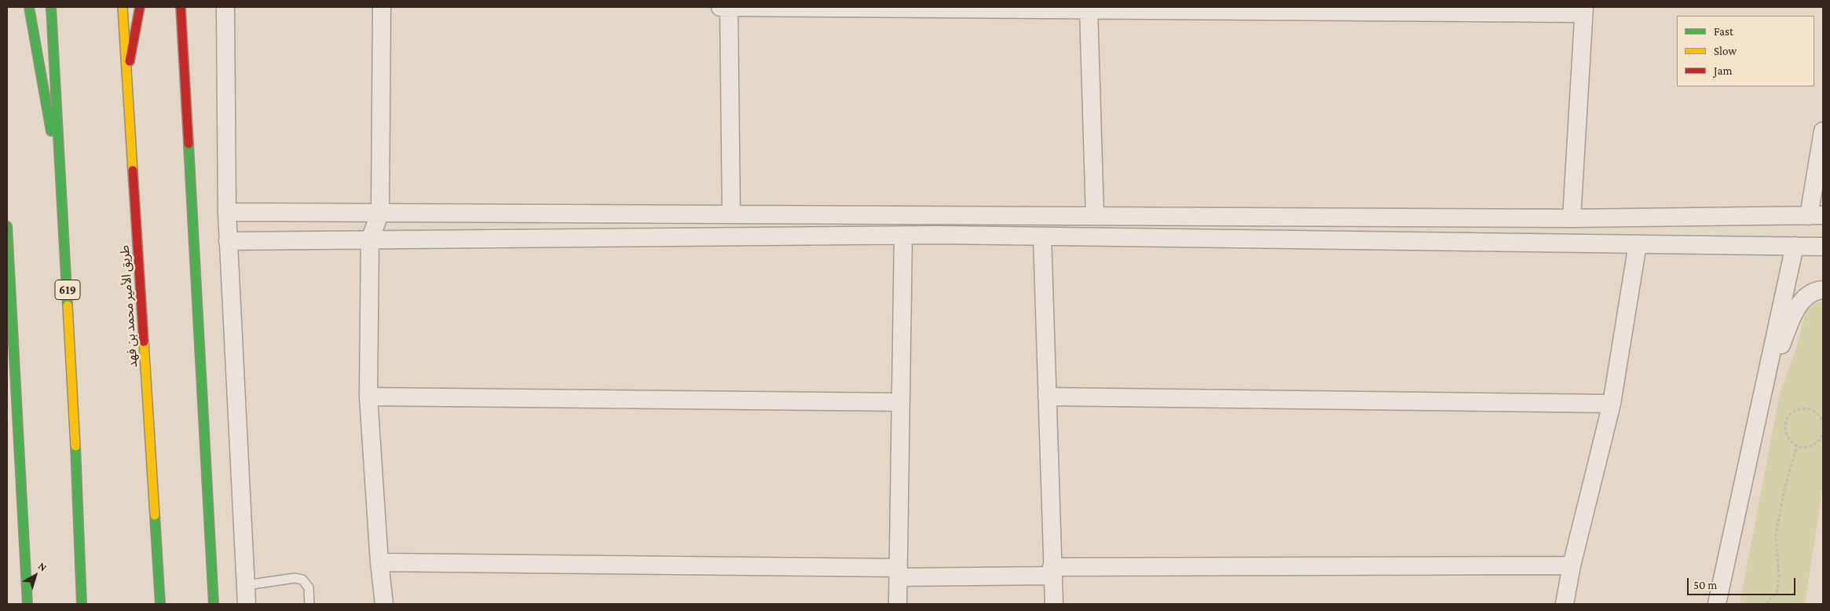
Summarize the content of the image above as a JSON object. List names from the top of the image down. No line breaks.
{"streets":{"main road":["619","طريق الأمير محمد بن فهد"]},"legend":["Fast","Slow","Jam"],"scale_bar":"50 m","north":"top right"}
